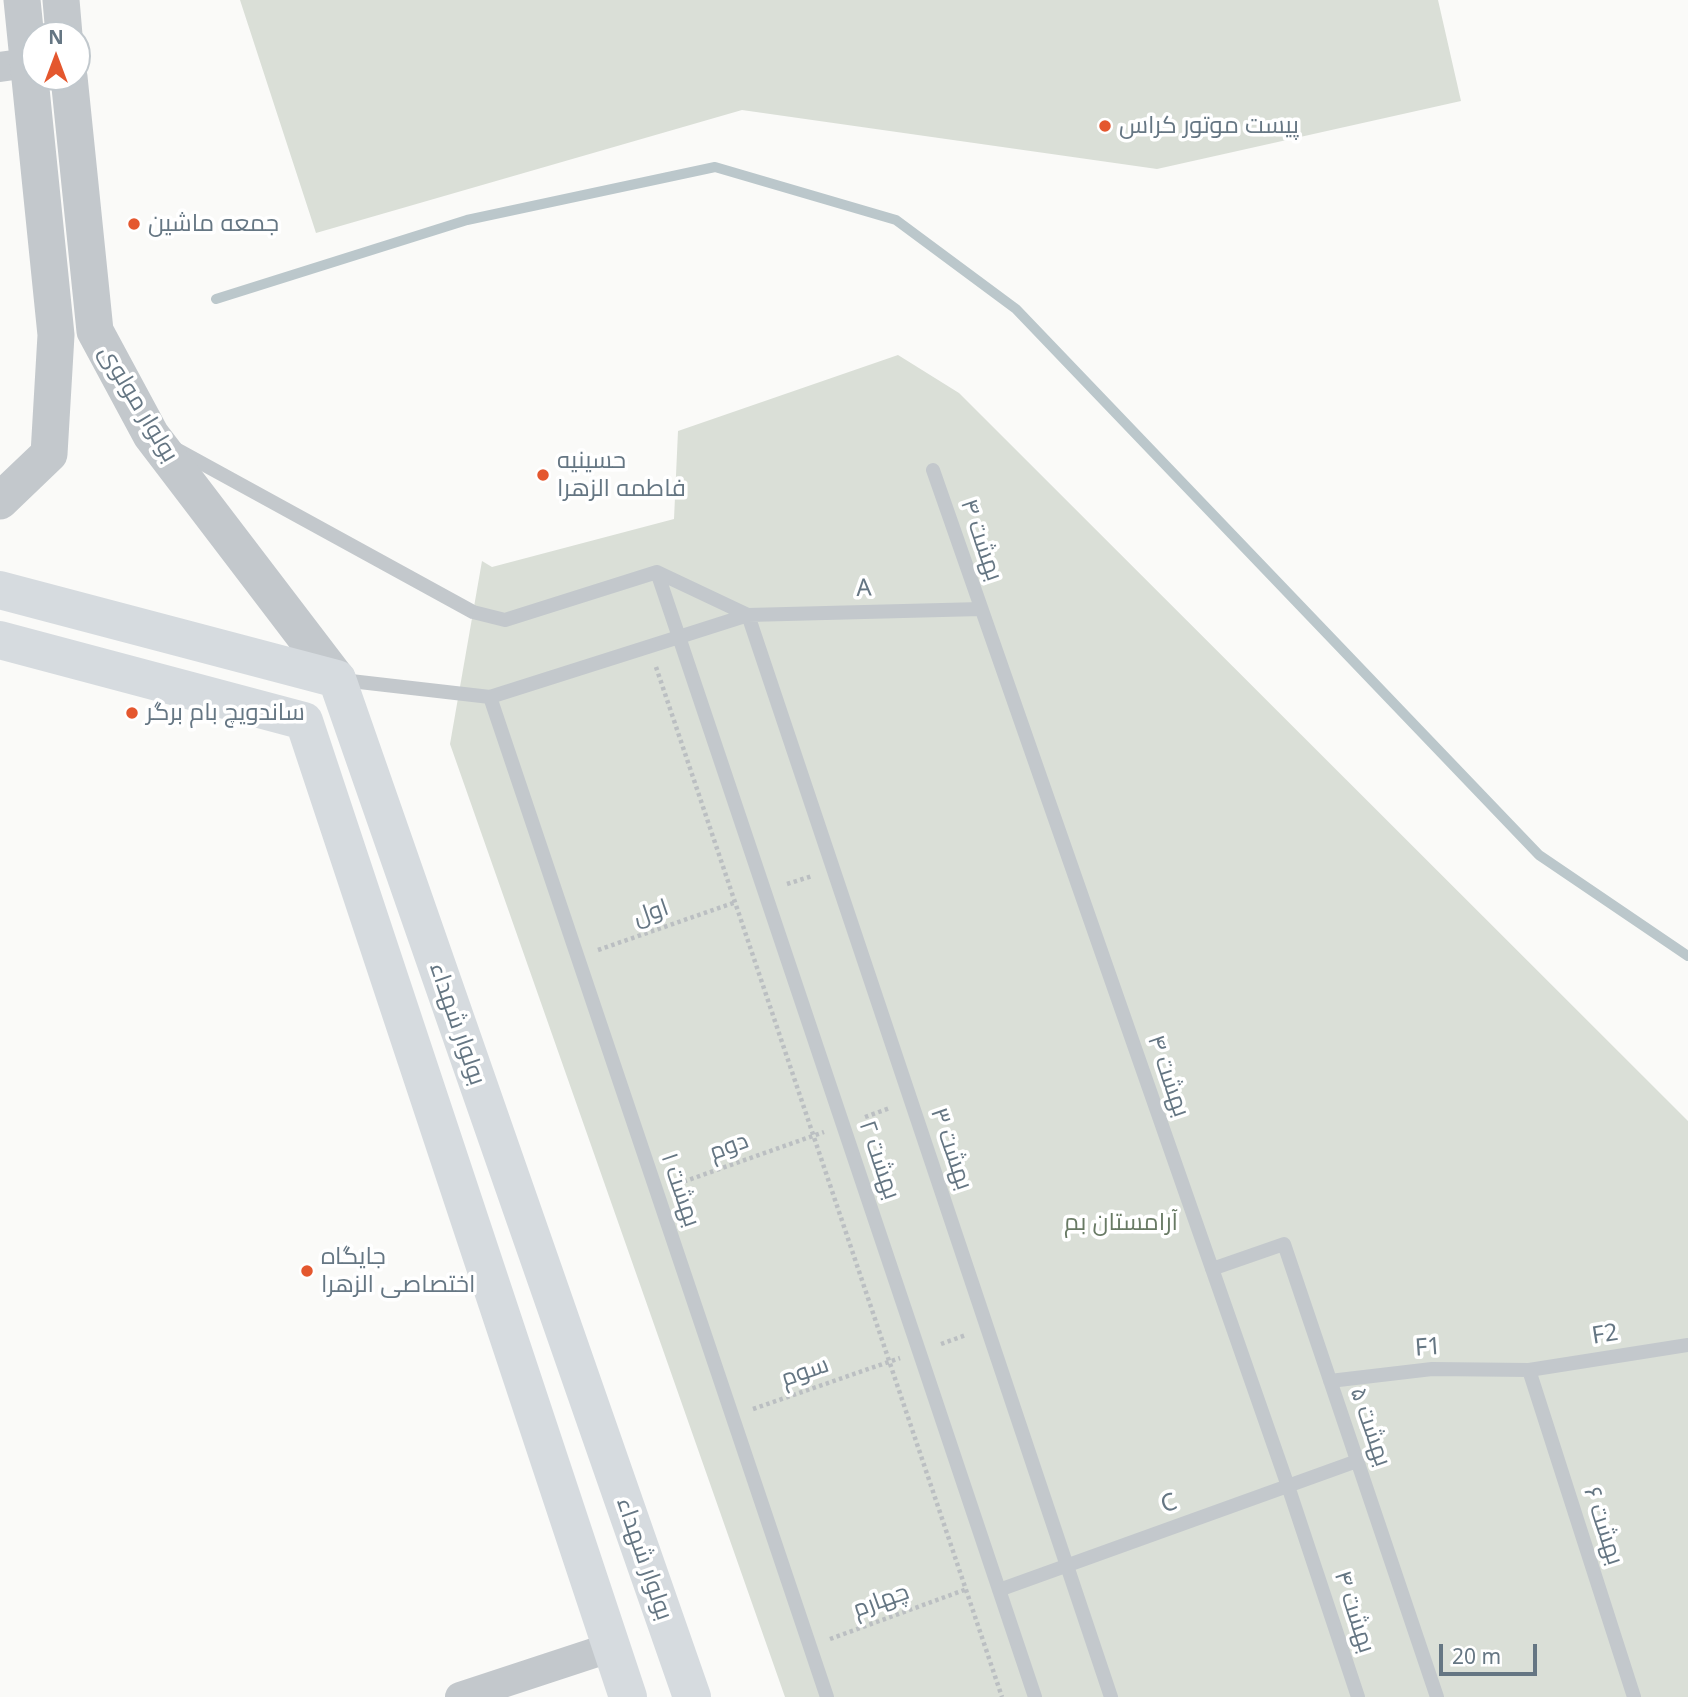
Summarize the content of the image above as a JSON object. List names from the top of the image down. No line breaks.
{"streets":{"main road":["بولوار شهداء"],"street":["بولوار مولوی"],"lane":["بهشت ۴","A","بهشت ۳","بهشت ۲","بهشت ۱","F2","F1","بهشت ۵","C","بهشت ۶"],"path":["اول","دوم","سوم","چهارم"]},"crossings":[["بولوار مولوی","بولوار شهداء"],["بهشت ۴","A"],["بهشت ۴","بهشت ۵"],["بهشت ۴","C"],["A","بهشت ۳"],["اول","بهشت ۱"],["دوم","بهشت ۱"],["بهشت ۳","C"],["بهشت ۲","C"],["بهشت ۱","سوم"],["بهشت ۱","چهارم"],["F2","F1"],["F2","بهشت ۶"],["F1","بهشت ۵"],["F1","بهشت ۶"],["بهشت ۵","C"]],"parks":["آرامستان بم"],"places":["پیست موتور کراس","جمعه ماشین","حسینیه فاطمه الزهرا","ساندویچ بام برگر","جایگاه اختصاصی الزهرا"],"scale_bar":"20 m","north":"top"}
